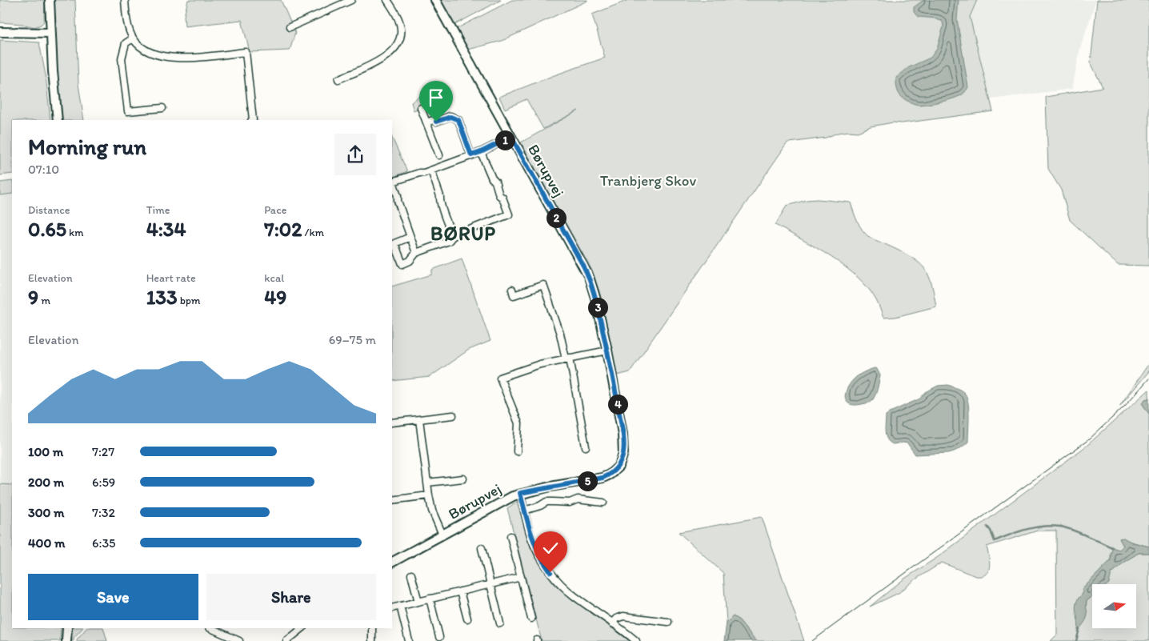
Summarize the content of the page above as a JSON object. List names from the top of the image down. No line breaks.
{"streets":{"street":["Børupvej"]},"districts":["BØRUP"],"parks":["Tranbjerg Skov"],"north":"right","page":{"heading":["Morning run","07:10"],"pins":["1","2","3","4","5"],"stats":[["Distance","0.65 km"],["Time","4:34"],["Pace","7:02 /km"],["Elevation","9 m"],["Heart rate","133 bpm"],["kcal","49"]],"chart":["Elevation","69–75 m"],"list":[{"name":"100 m","note":"7:27"},{"name":"200 m","note":"6:59"},{"name":"300 m","note":"7:32"},{"name":"400 m","note":"6:35"}],"buttons":["Save","Share"]}}
